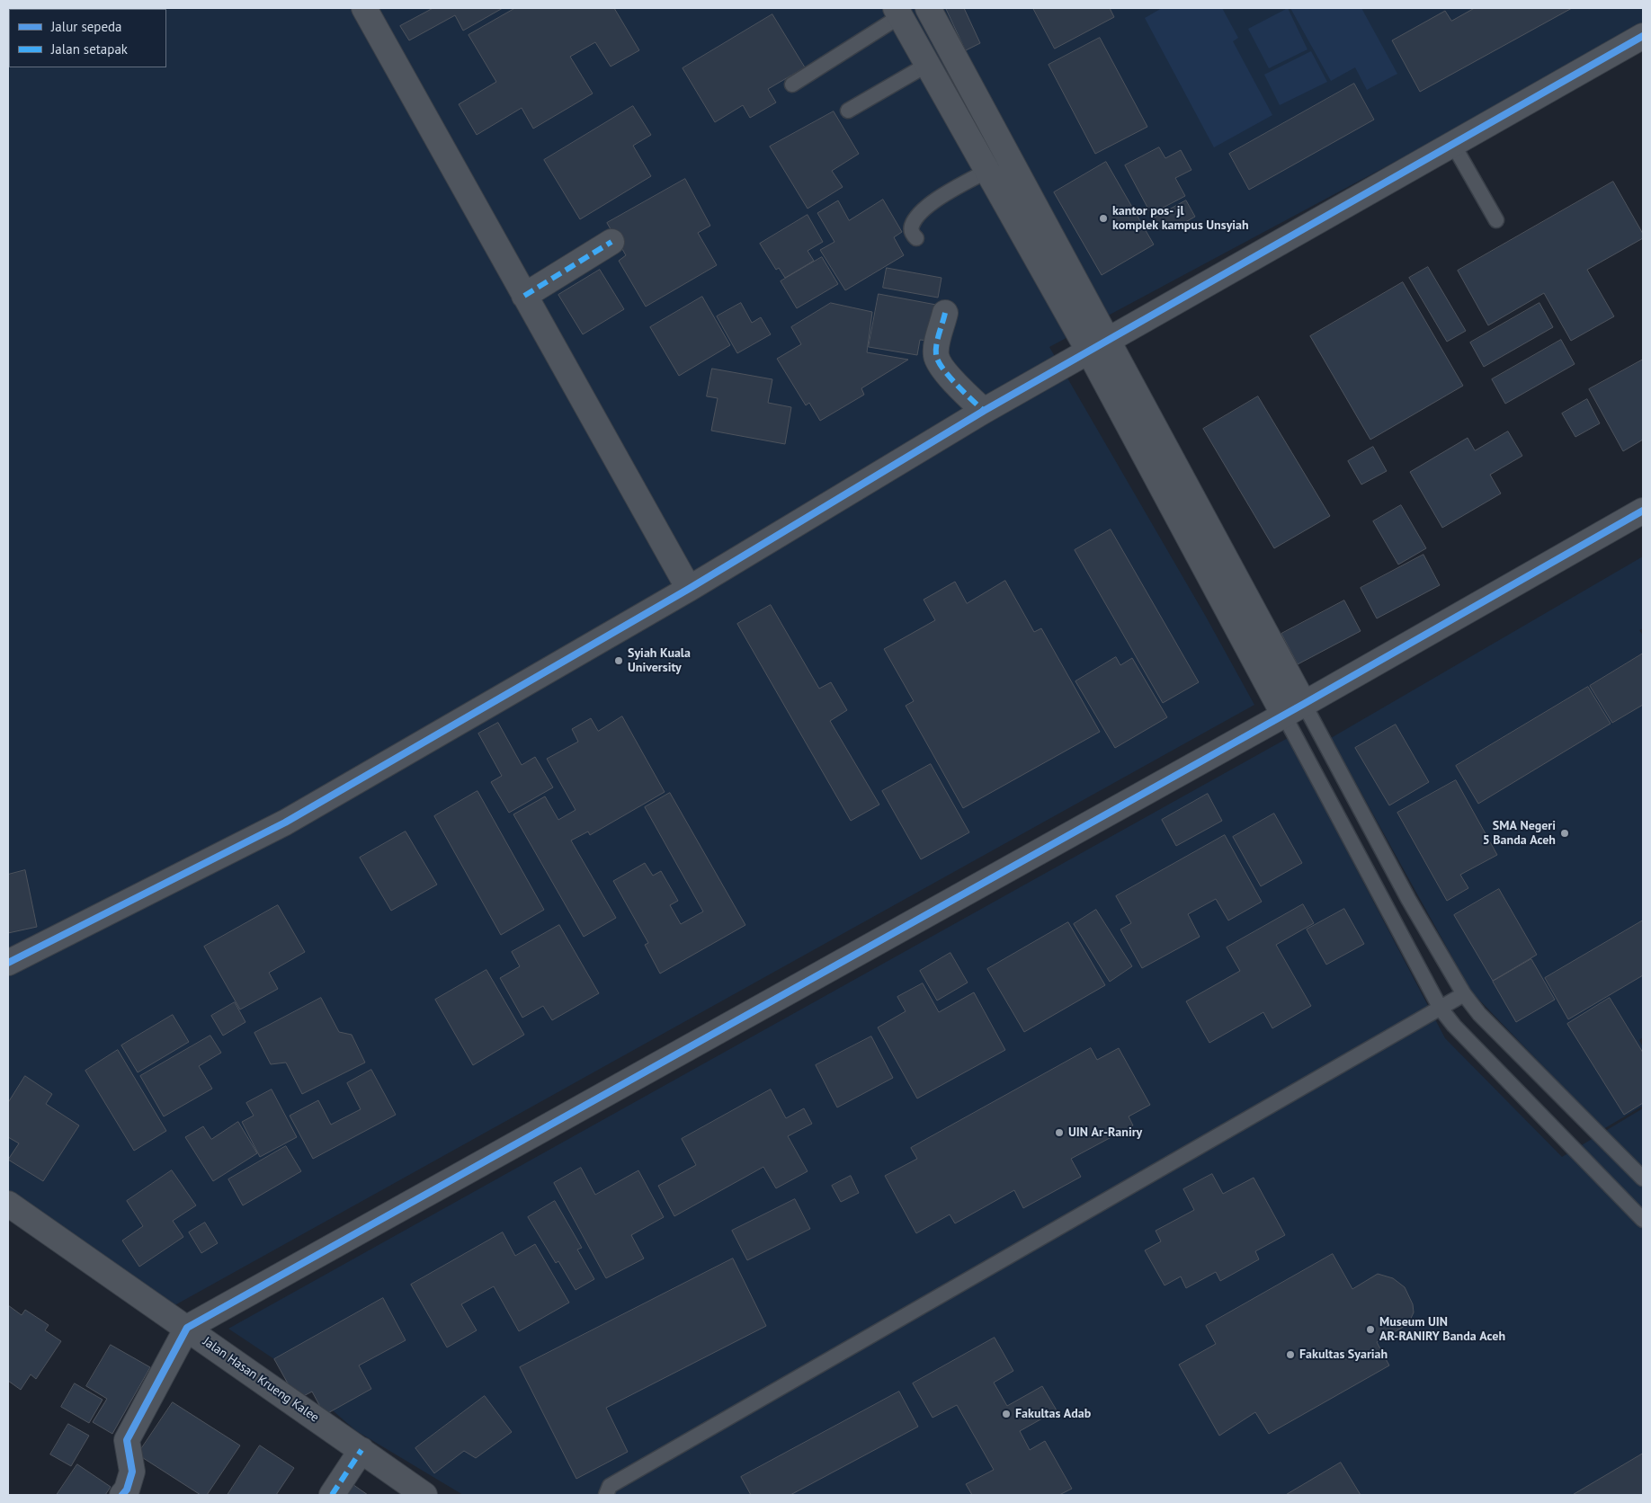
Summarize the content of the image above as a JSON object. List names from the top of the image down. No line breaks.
{"streets":{"street":["Jalan Hasan Krueng Kalee"]},"places":["kantor pos- jl komplek kampus Unsyiah","Syiah Kuala University","SMA Negeri 5 Banda Aceh","UIN Ar-Raniry","Museum UIN AR-RANIRY Banda Aceh","Fakultas Syariah","Fakultas Adab"],"legend":["Jalur sepeda","Jalan setapak"]}
